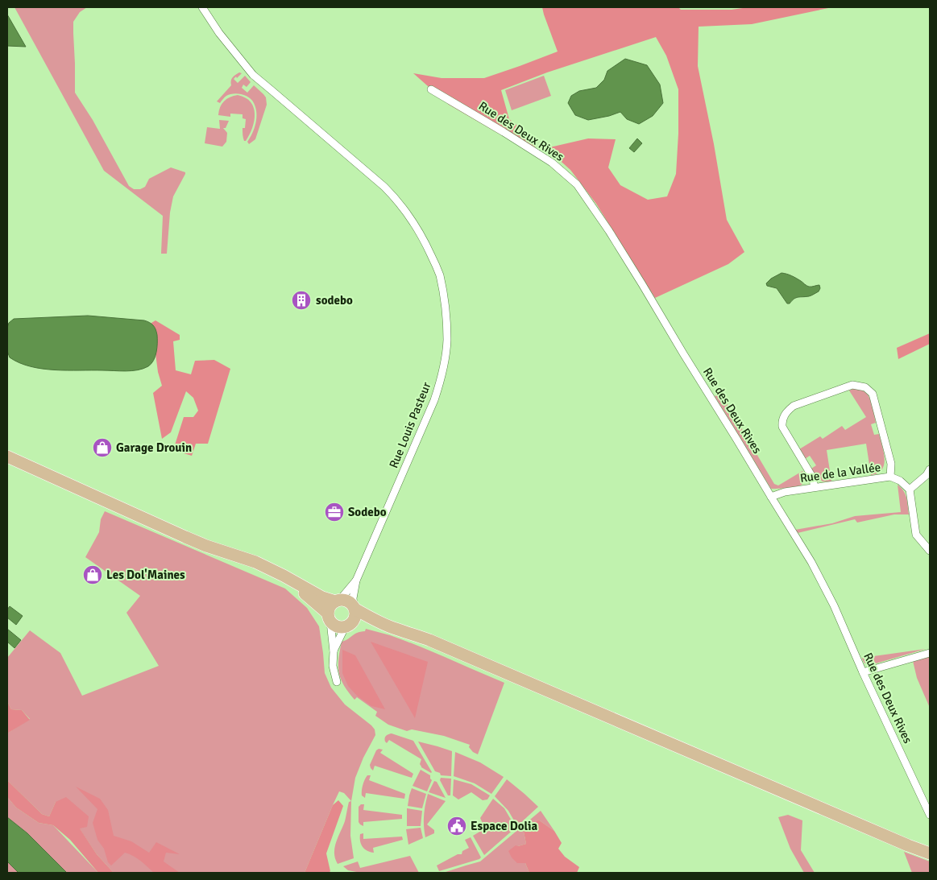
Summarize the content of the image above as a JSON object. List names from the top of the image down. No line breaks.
{"streets":{"street":["Rue des Deux Rives","Rue Louis Pasteur","Rue de la Vallée"]},"crossings":[["Rue des Deux Rives","Rue de la Vallée"]],"places":{"building":["sodebo"],"shop":["Garage Drouin","Les Dol'Maines"],"office":["Sodebo"],"public building":["Espace Dolia"]}}
